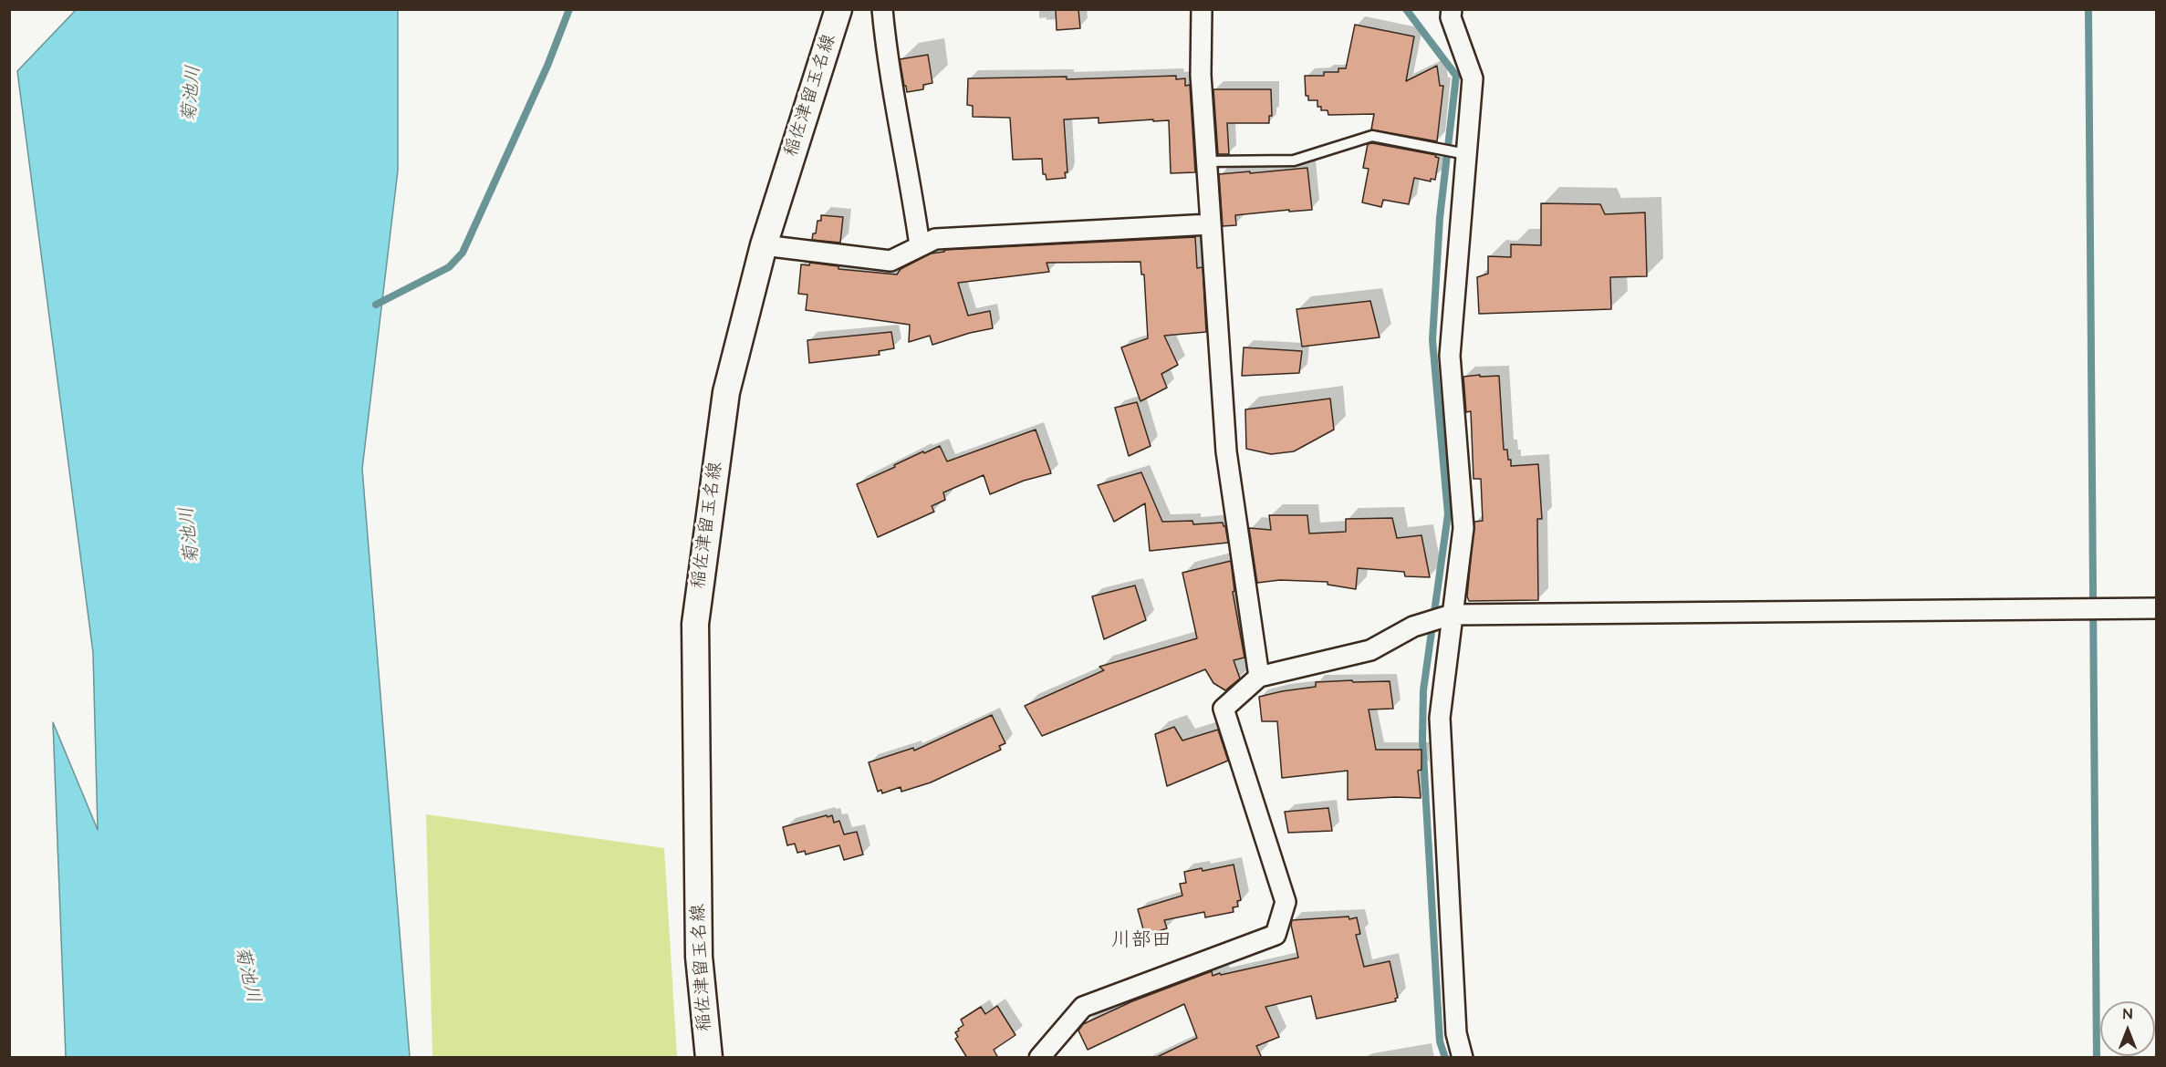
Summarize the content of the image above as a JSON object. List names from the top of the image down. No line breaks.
{"streets":{"main road":["稲佐津留玉名線"]},"districts":["川部田"],"water":["菊池川"],"north":"top"}
